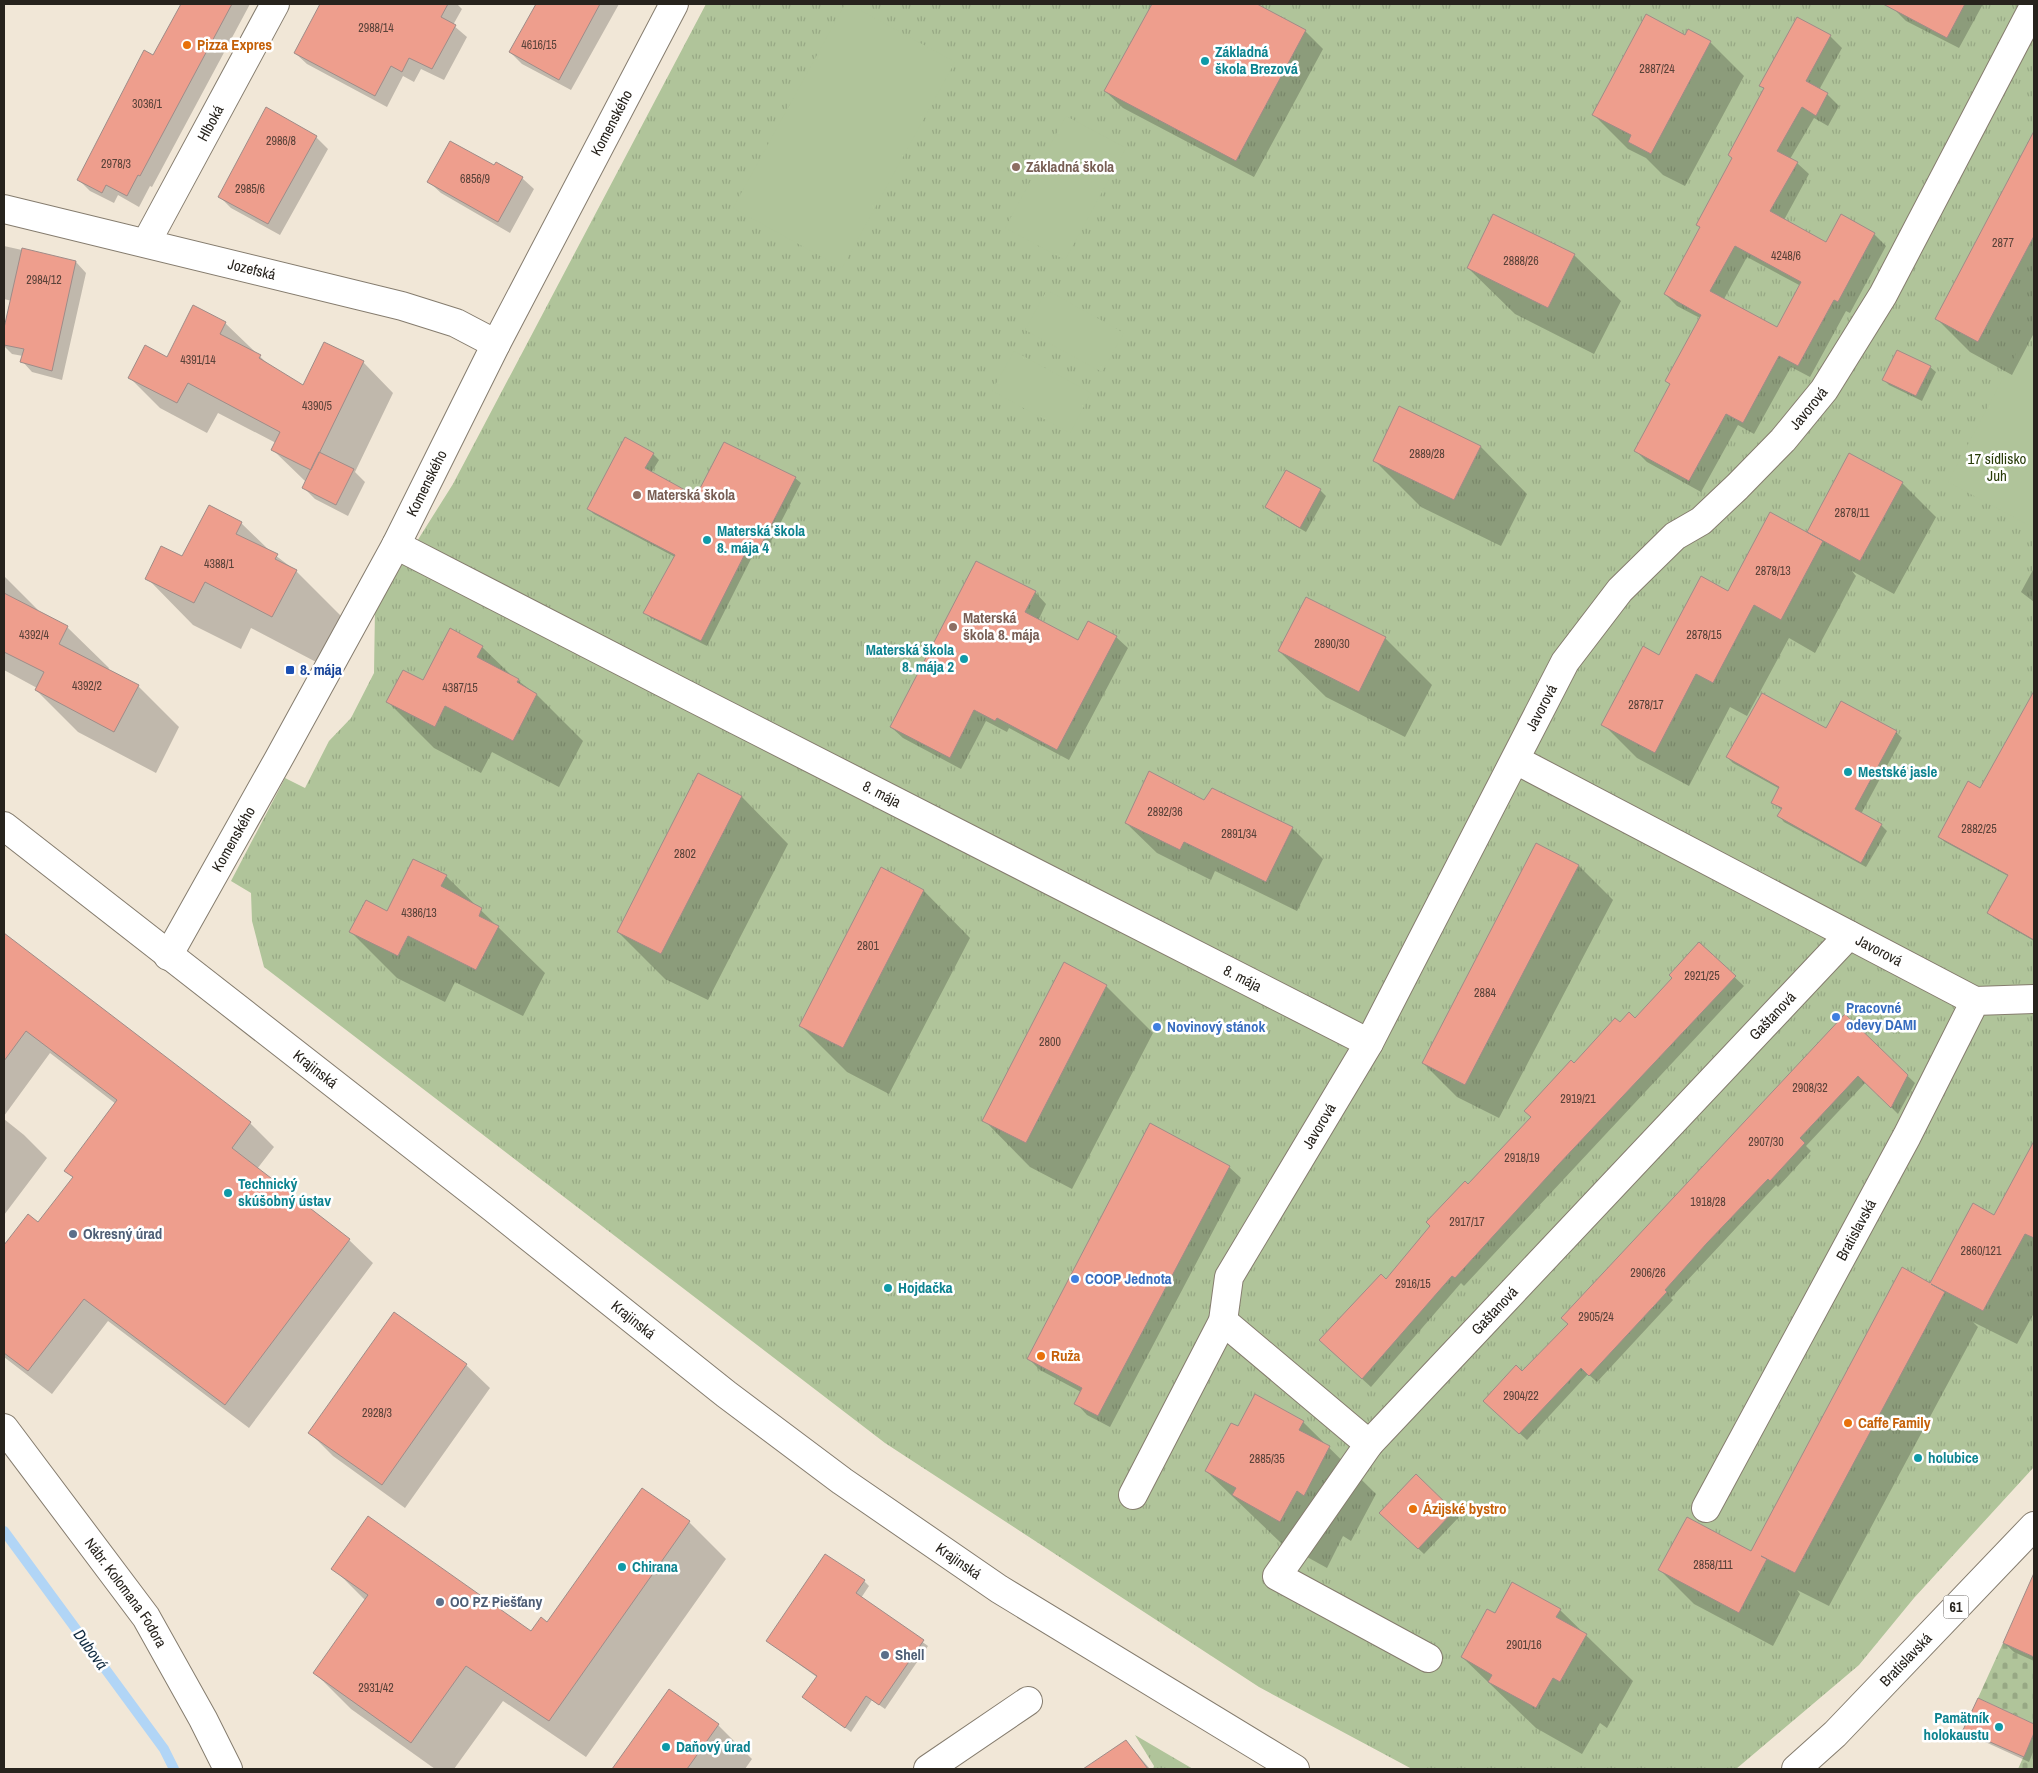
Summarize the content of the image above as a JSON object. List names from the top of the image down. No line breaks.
{"streets":{"street":["Komenského","Hlboká","Jozefská","Javorová","8. mája","Gaštanová","Krajinská","Bratislavská","Nábr. Kolomana Fodora","61"]},"crossings":[["Komenského","Jozefská"],["Komenského","8. mája"],["Komenského","Krajinská"],["Hlboká","Jozefská"],["Javorová","8. mája"],["Javorová","Gaštanová"],["Javorová","Bratislavská"]],"water":["Dubová"],"parks":["17 sídlisko Juh"],"places":{"other":["Pizza Expres","Základná škola Brezová","Základná škola","Materská škola","Materská škola 8. mája 4","Materská škola 8. mája","Materská škola 8. mája 2","Mestské jasle","Pracovné odevy DAMI","Novinový stánok","Technický skúšobný ústav","Okresný úrad","COOP Jednota","Hojdačka","Ruža","Caffe Family","holubice","Ázijské bystro","Chirana","OO PZ Piešťany","Shell","Pamätník holokaustu","Daňový úrad"],"transit":["8. mája"]},"house_numbers":["2988/14","4616/15","2887/24","3036/1","2986/8","2978/3","6856/9","2985/6","2877","4248/6","2888/26","2984/12","4391/14","4390/5","2889/28","2878/11","4388/1","2878/13","4392/4","2878/15","2890/30","4392/2","4387/15","2878/17","2892/36","2882/25","2891/34","2802","4386/13","2801","2921/25","2884","2800","2908/32","2919/21","2907/30","2918/19","1918/28","2917/17","2860/121","2906/26","2916/15","2905/24","2904/22","2928/3","2885/35","2858/111","2901/16","2931/42"]}
